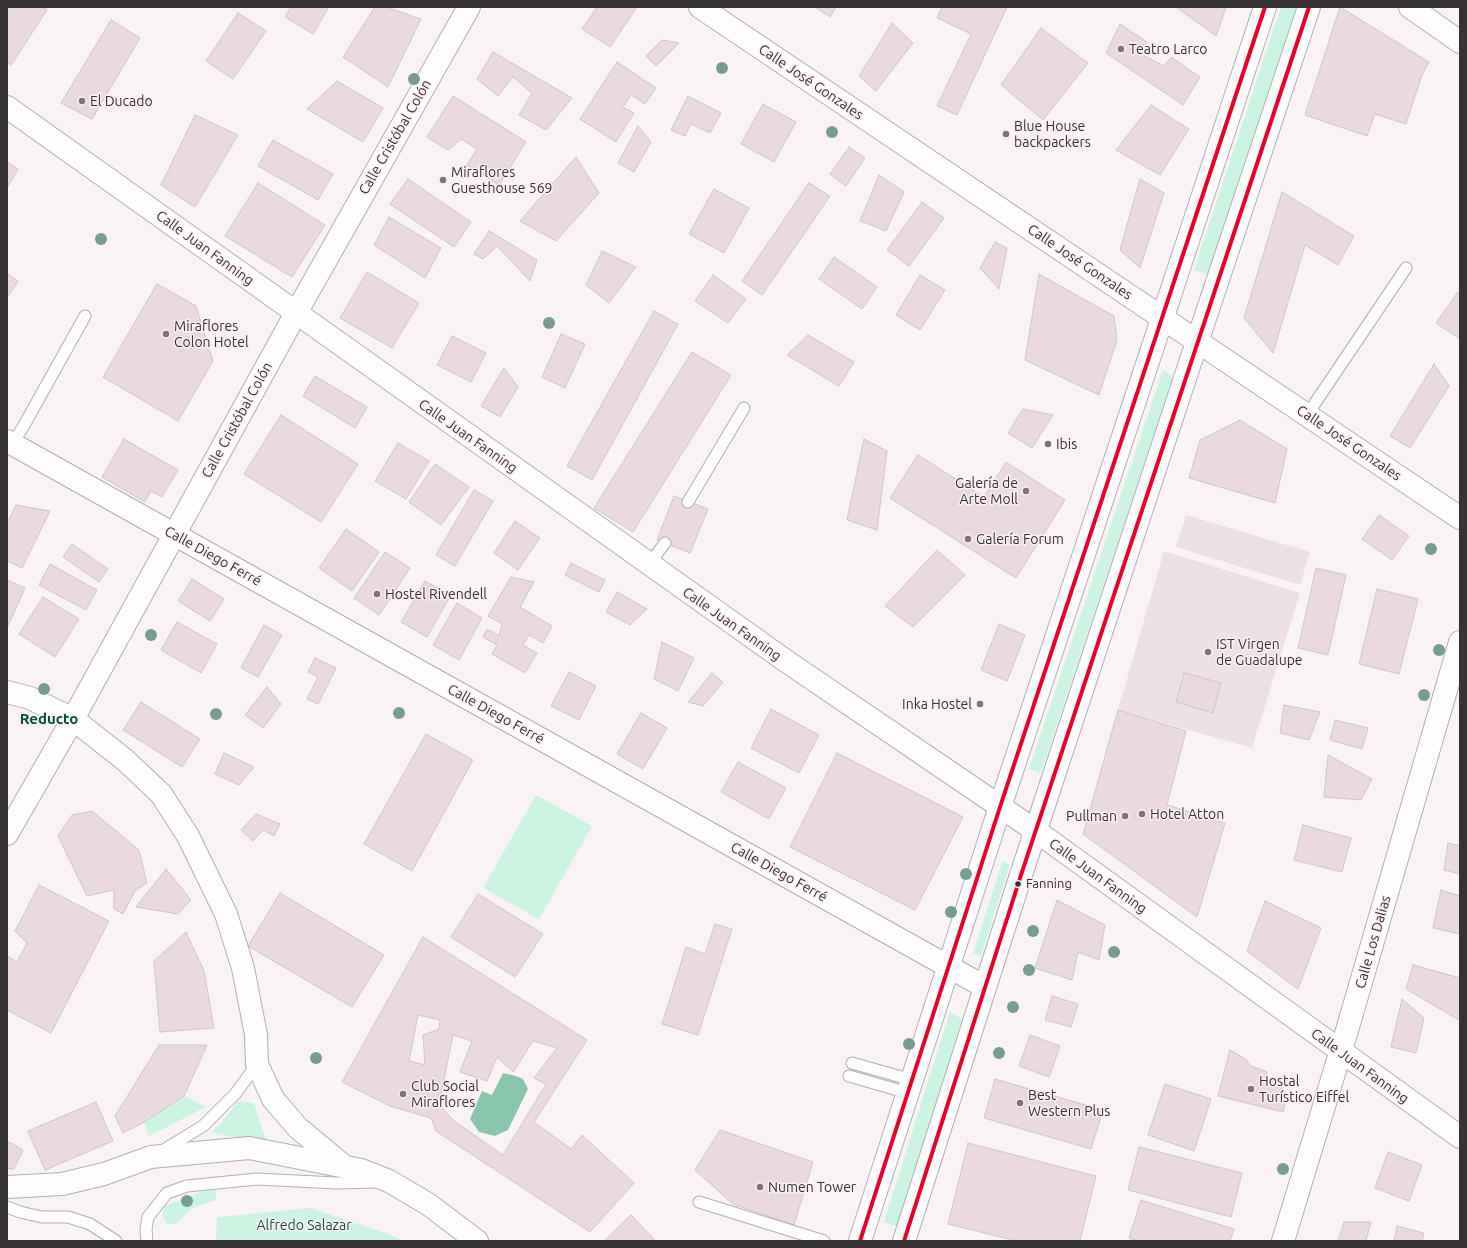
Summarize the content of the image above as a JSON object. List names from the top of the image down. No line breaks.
{"streets":{"street":["Calle José Gonzales","Calle Cristóbal Colón","Calle Juan Fanning","Calle Diego Ferré","Calle Los Dalias"]},"crossings":[["Calle Cristóbal Colón","Calle Juan Fanning"],["Calle Cristóbal Colón","Calle Diego Ferré"],["Calle Juan Fanning","Calle Los Dalias"]],"districts":["Reducto"],"parks":["Alfredo Salazar"],"places":["Teatro Larco","El Ducado","Blue House backpackers","Miraflores Guesthouse 569","Miraflores Colon Hotel","Ibis","Galería de Arte Moll","Galería Forum","Hostel Rivendell","IST Virgen de Guadalupe","Inka Hostel","Hotel Atton","Pullman","Fanning","Hostal Turístico Eiffel","Club Social Miraflores","Best Western Plus","Numen Tower"]}
